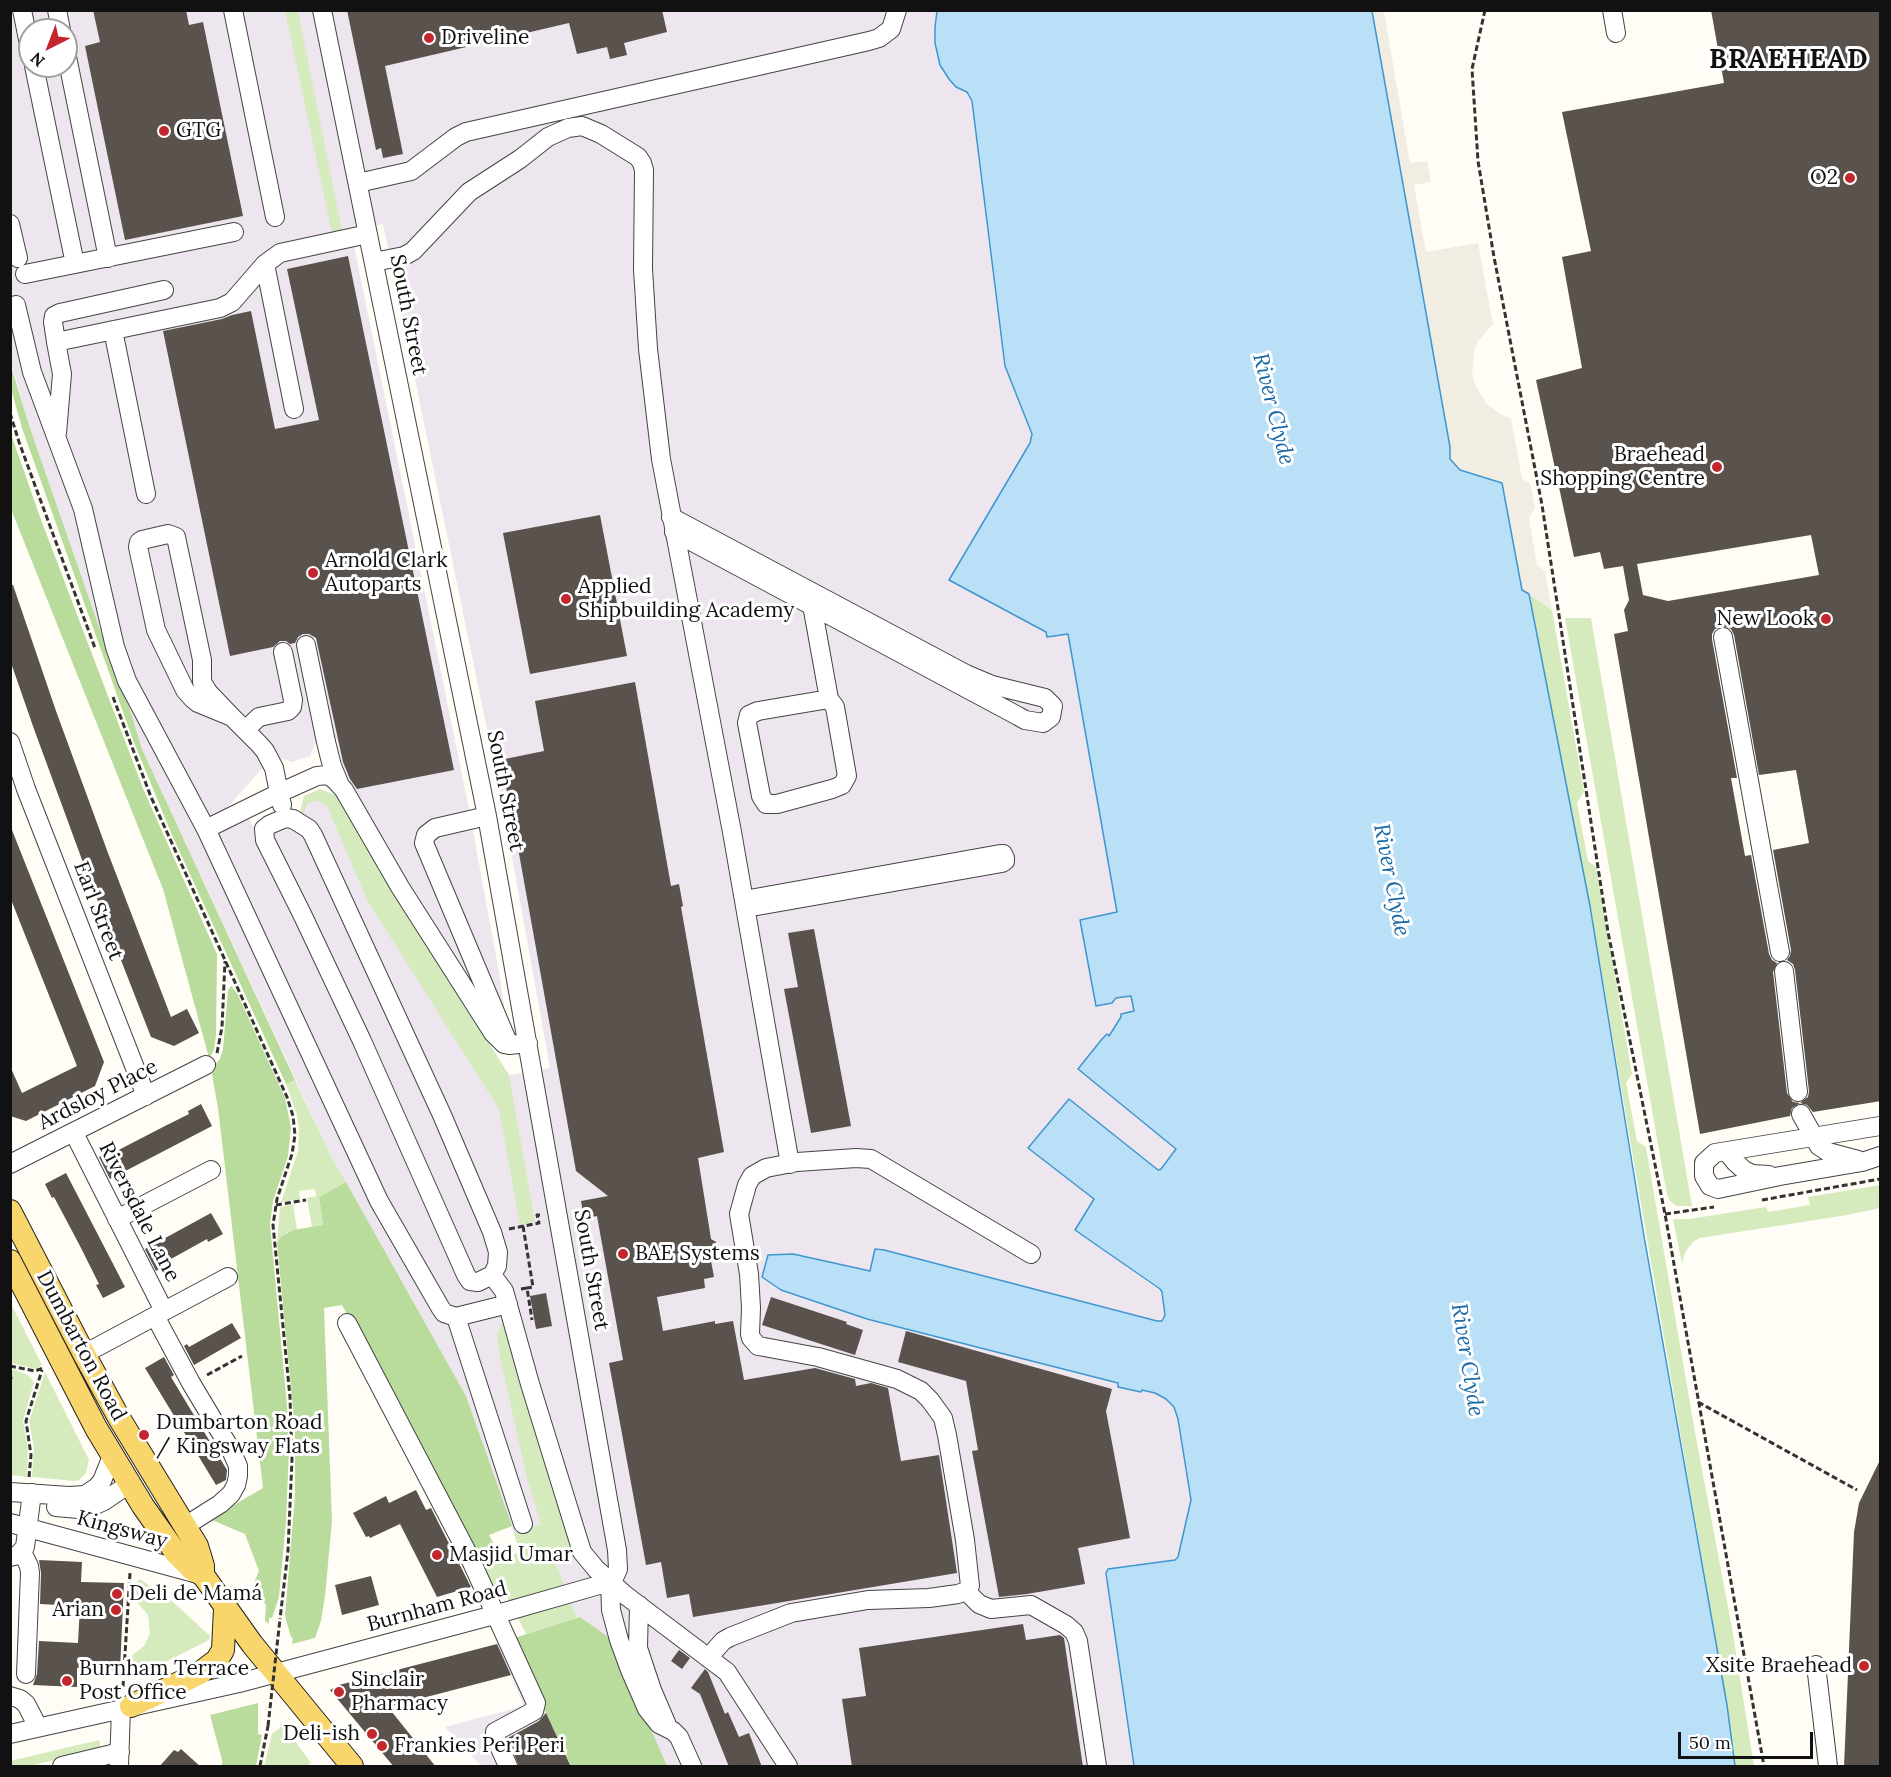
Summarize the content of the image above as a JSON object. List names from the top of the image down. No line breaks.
{"streets":{"main road":["Dumbarton Road"],"street":["South Street","Earl Street","Ardsloy Place","Riversdale Lane","Kingsway","Burnham Road"]},"crossings":[["South Street","Burnham Road"],["Earl Street","Ardsloy Place"],["Ardsloy Place","Riversdale Lane"],["Riversdale Lane","Dumbarton Road"],["Dumbarton Road","Kingsway"],["Dumbarton Road","Burnham Road"]],"districts":["BRAEHEAD"],"water":["River Clyde"],"places":["Driveline","GTG","O2","Braehead Shopping Centre","Arnold Clark Autoparts","Applied Shipbuilding Academy","New Look","BAE Systems","Dumbarton Road / Kingsway Flats","Masjid Umar","Deli de Mamá","Arian","Xsite Braehead","Burnham Terrace Post Office","Sinclair Pharmacy","Deli-ish","Frankies Peri Peri"],"scale_bar":"50 m","north":"bottom left"}
